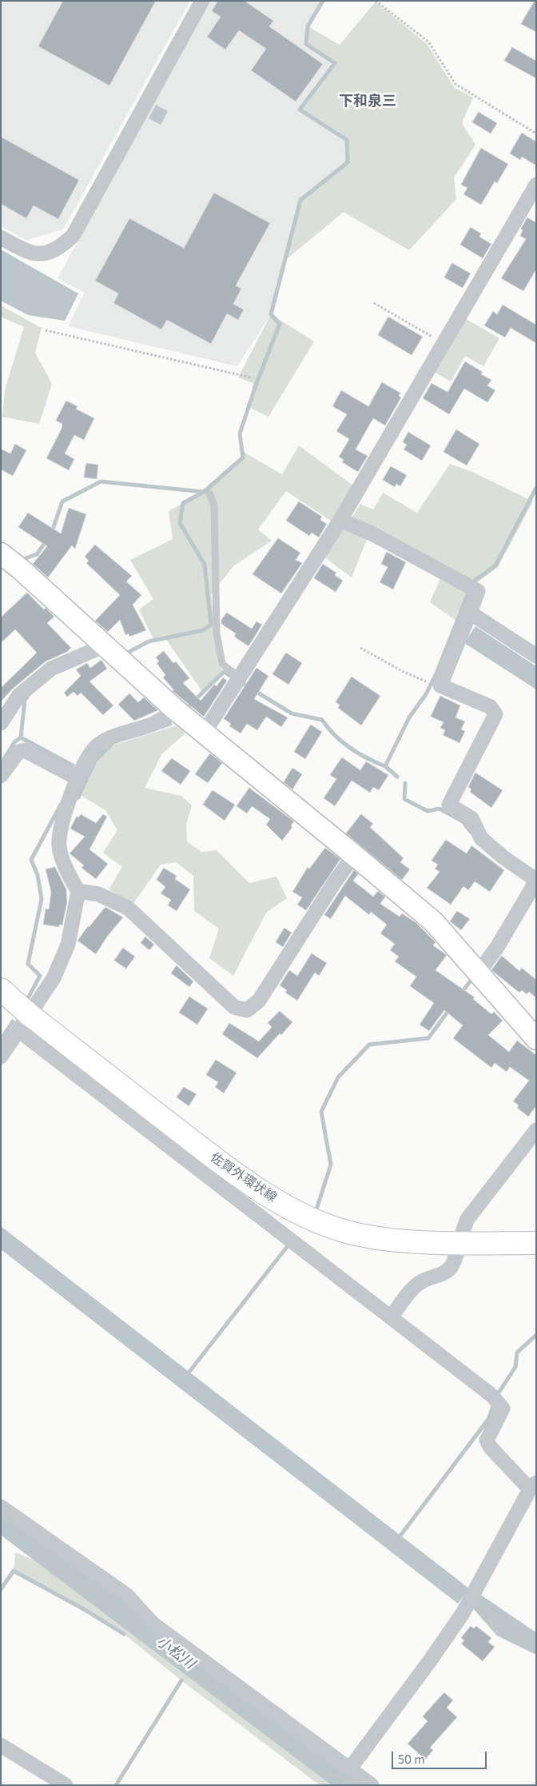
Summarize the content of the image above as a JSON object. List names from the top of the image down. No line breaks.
{"streets":{"main road":["佐賀外環状線"]},"districts":["下和泉三"],"water":["小松川"],"scale_bar":"50 m"}
